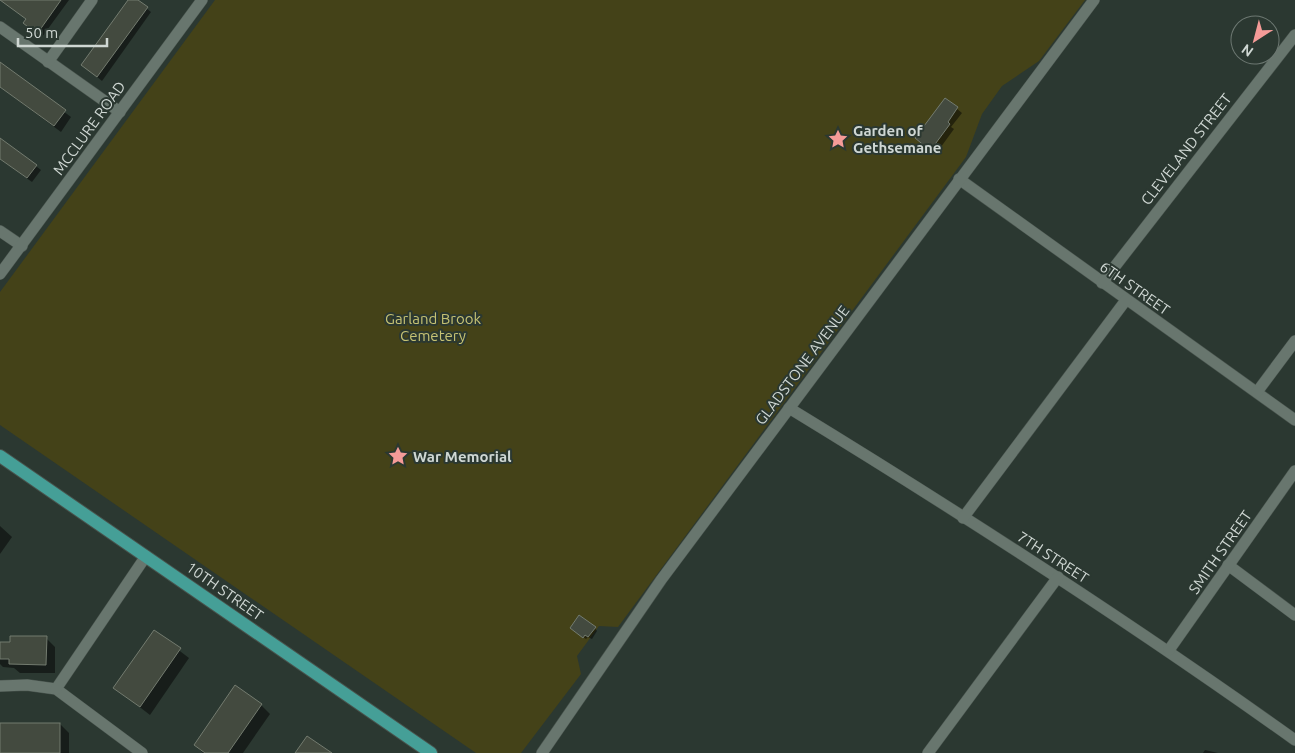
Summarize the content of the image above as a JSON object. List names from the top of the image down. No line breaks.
{"streets":{"main road":["10TH STREET"],"street":["MCCLURE ROAD","CLEVELAND STREET","6TH STREET","GLADSTONE AVENUE","SMITH STREET","7TH STREET"]},"crossings":[["CLEVELAND STREET","6TH STREET"],["6TH STREET","GLADSTONE AVENUE"],["GLADSTONE AVENUE","7TH STREET"],["SMITH STREET","7TH STREET"]],"parks":["Garland Brook Cemetery"],"places":{"place":["Garden of Gethsemane","War Memorial"]},"scale_bar":"50 m","north":"bottom left"}
